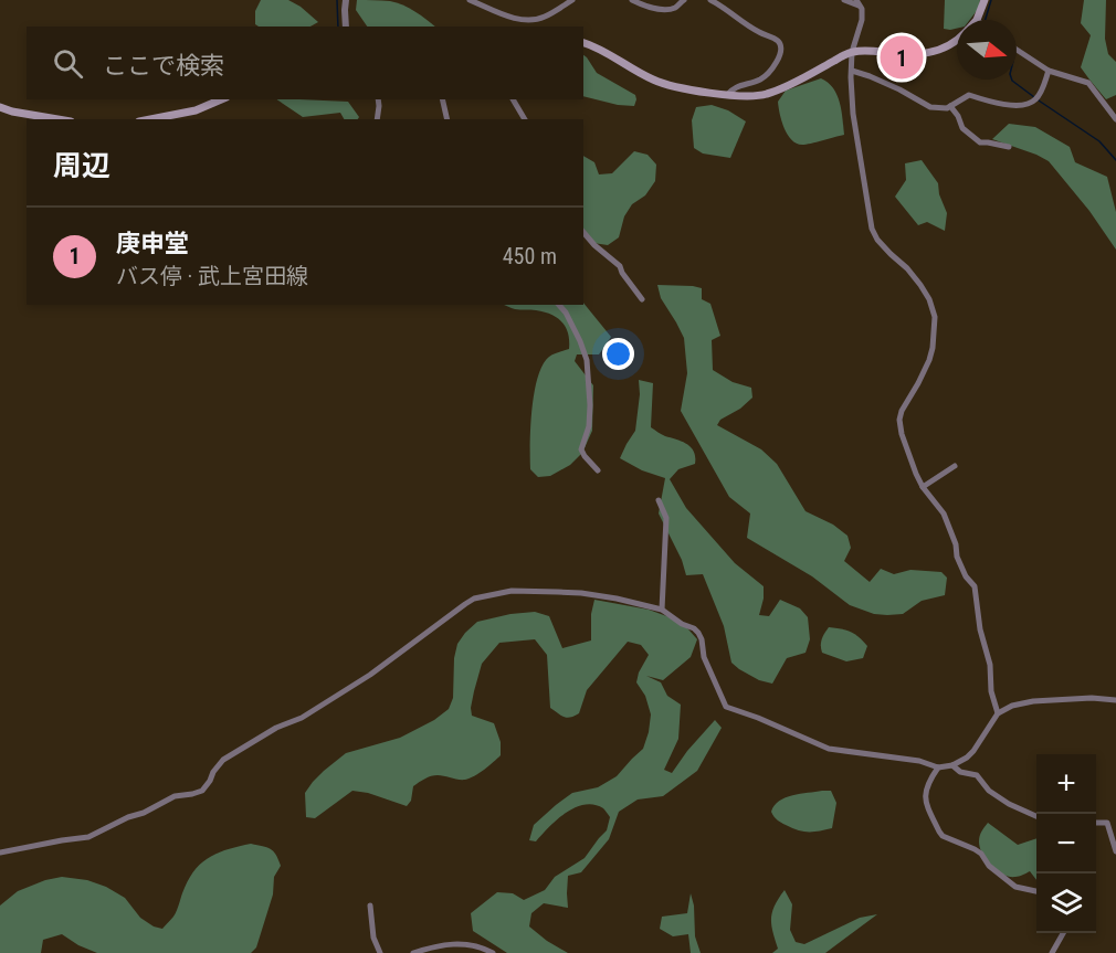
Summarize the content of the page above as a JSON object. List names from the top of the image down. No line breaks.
{"north":"right","page":{"search":"ここで検索","pins":"1","heading":"周辺","list":[{"mark":"1","name":"庚申堂","note":"バス停 · 武上宮田線","value":"450 m"}],"map_buttons":["+","−"]}}
